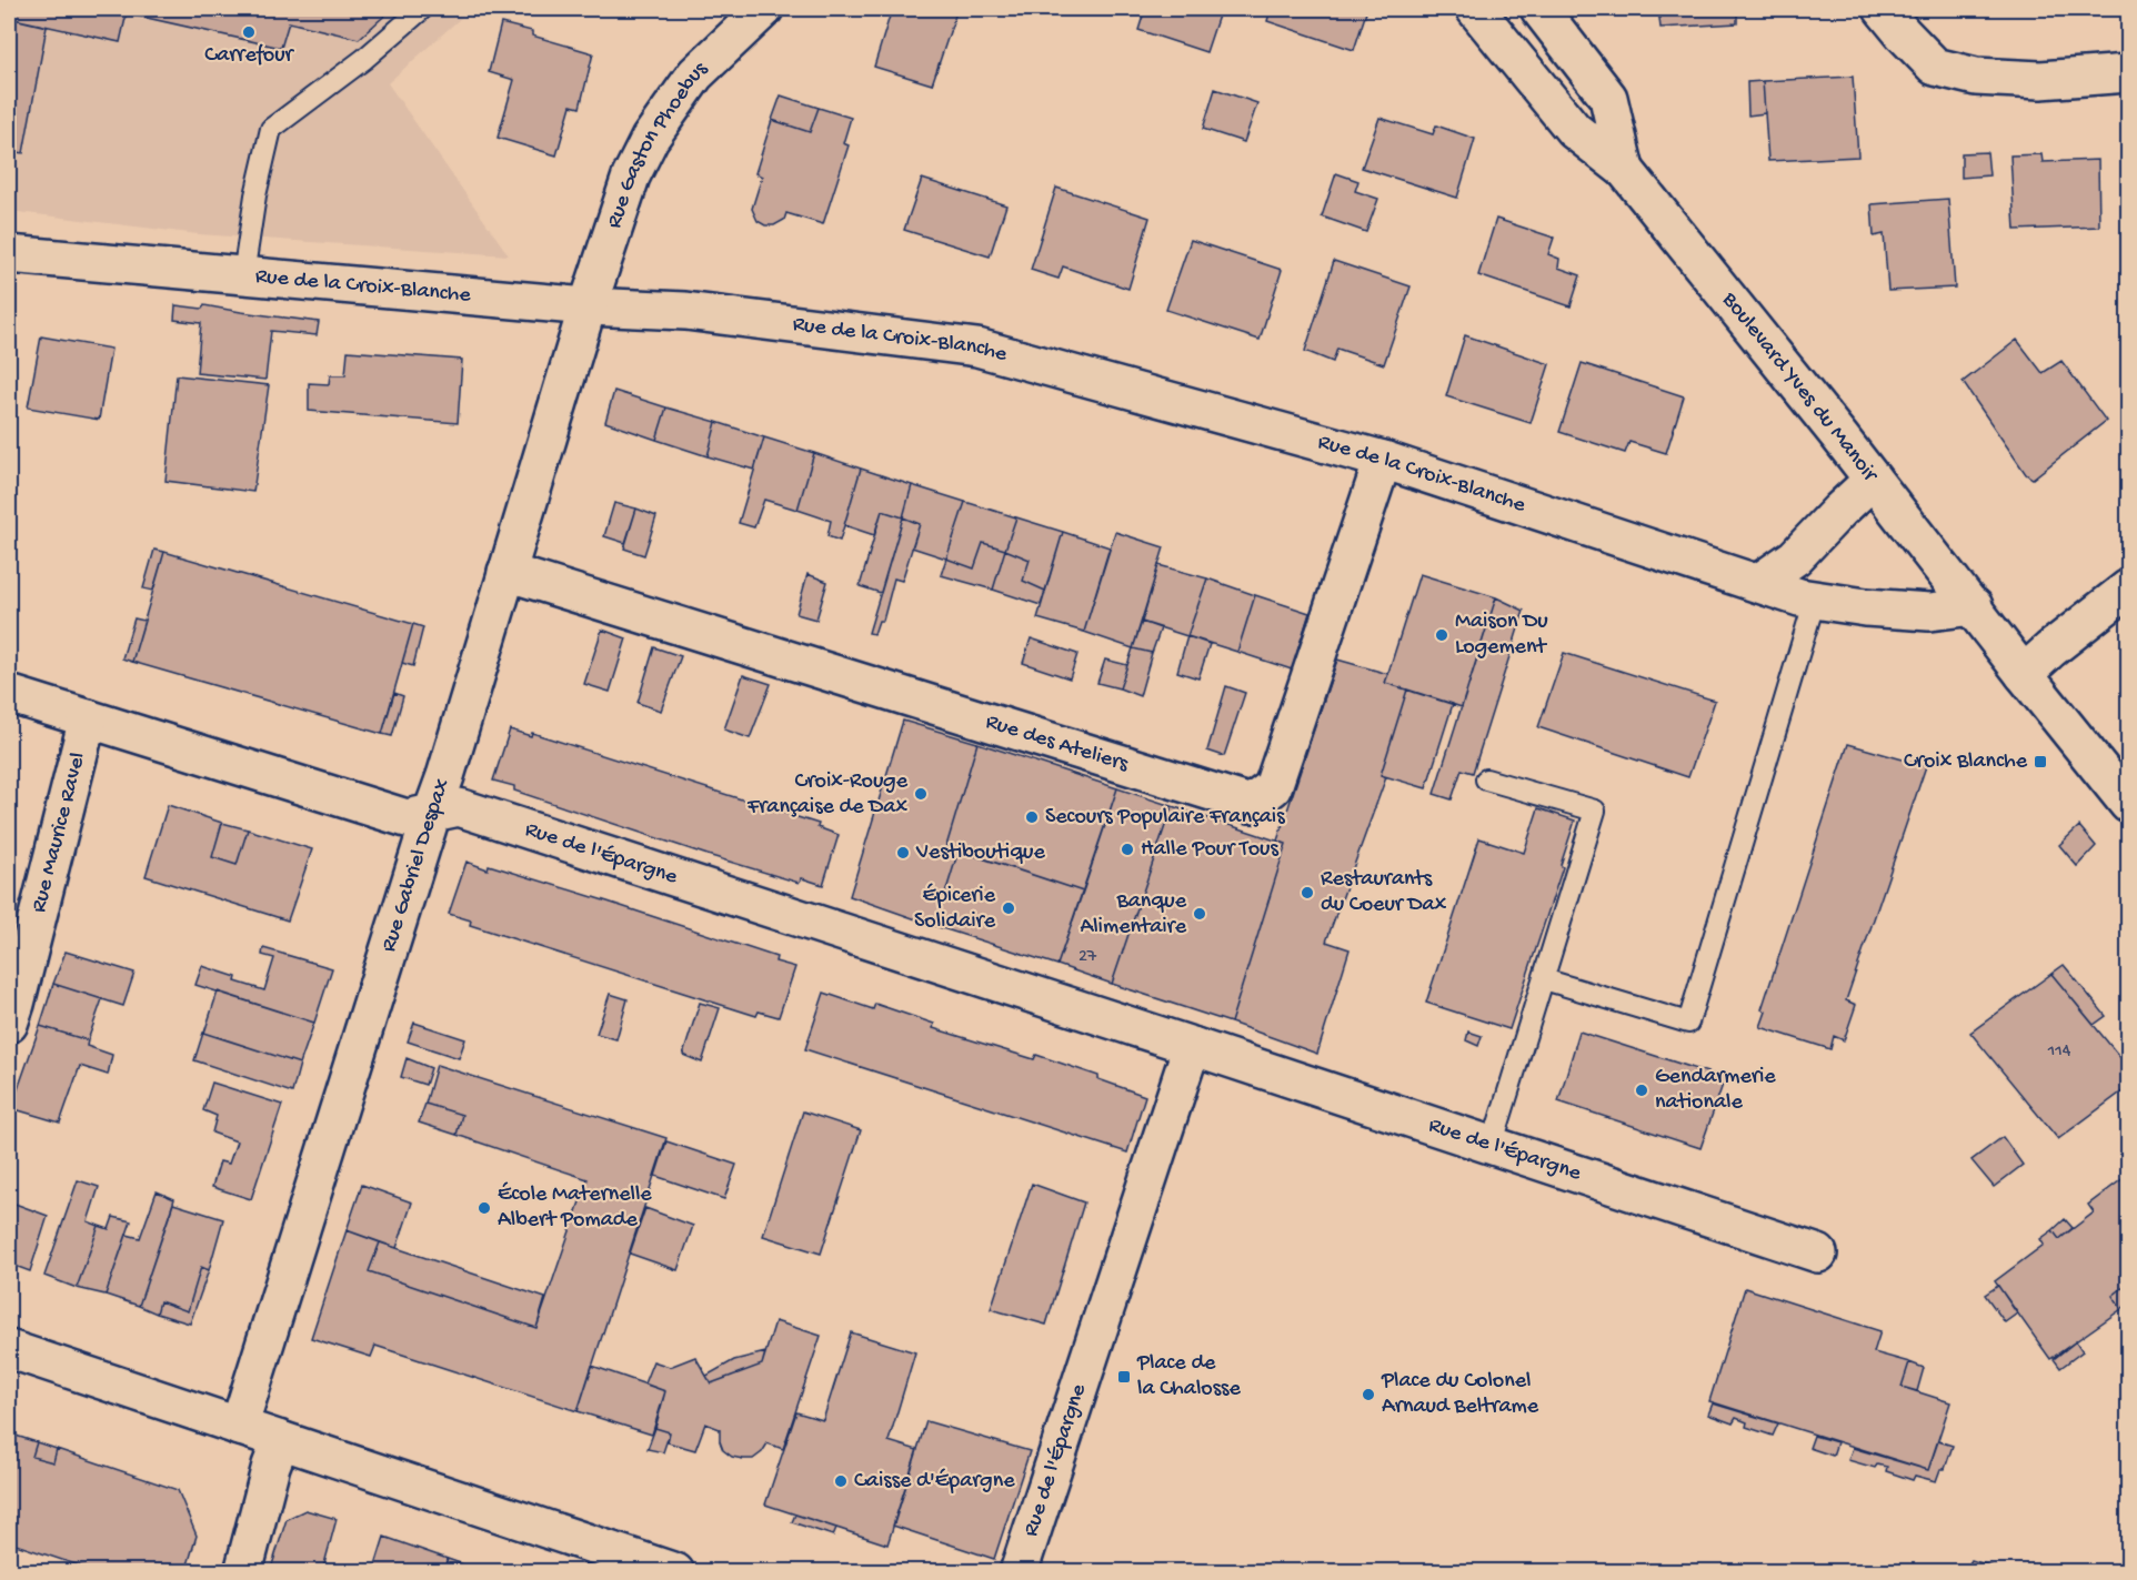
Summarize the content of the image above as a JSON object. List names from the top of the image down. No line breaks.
{"streets":{"street":["Rue Gaston Phoebus","Rue de la Croix-Blanche","Boulevard Yves du Manoir","Rue des Ateliers","Rue Maurice Ravel","Rue de l'Épargne","Rue Gabriel Despax"]},"crossings":[["Rue Gaston Phoebus","Rue de la Croix-Blanche"],["Rue Gaston Phoebus","Rue Gabriel Despax"],["Rue de la Croix-Blanche","Boulevard Yves du Manoir"],["Rue de la Croix-Blanche","Rue des Ateliers"],["Rue de la Croix-Blanche","Rue Gabriel Despax"],["Rue des Ateliers","Rue Gabriel Despax"],["Rue Maurice Ravel","Rue de l'Épargne"],["Rue de l'Épargne","Rue Gabriel Despax"]],"places":{"other":["Carrefour","Maison Du Logement","Croix-Rouge Française de Dax","Secours Populaire Français","Halle Pour Tous","Vestiboutique","Restaurants du Coeur Dax","Épicerie Solidaire","Banque Alimentaire","Gendarmerie nationale","École Maternelle Albert Pomade","Place du Colonel Arnaud Beltrame","Caisse d'Épargne"],"transit":["Croix Blanche","Place de la Chalosse"]},"house_numbers":["27","114"]}
